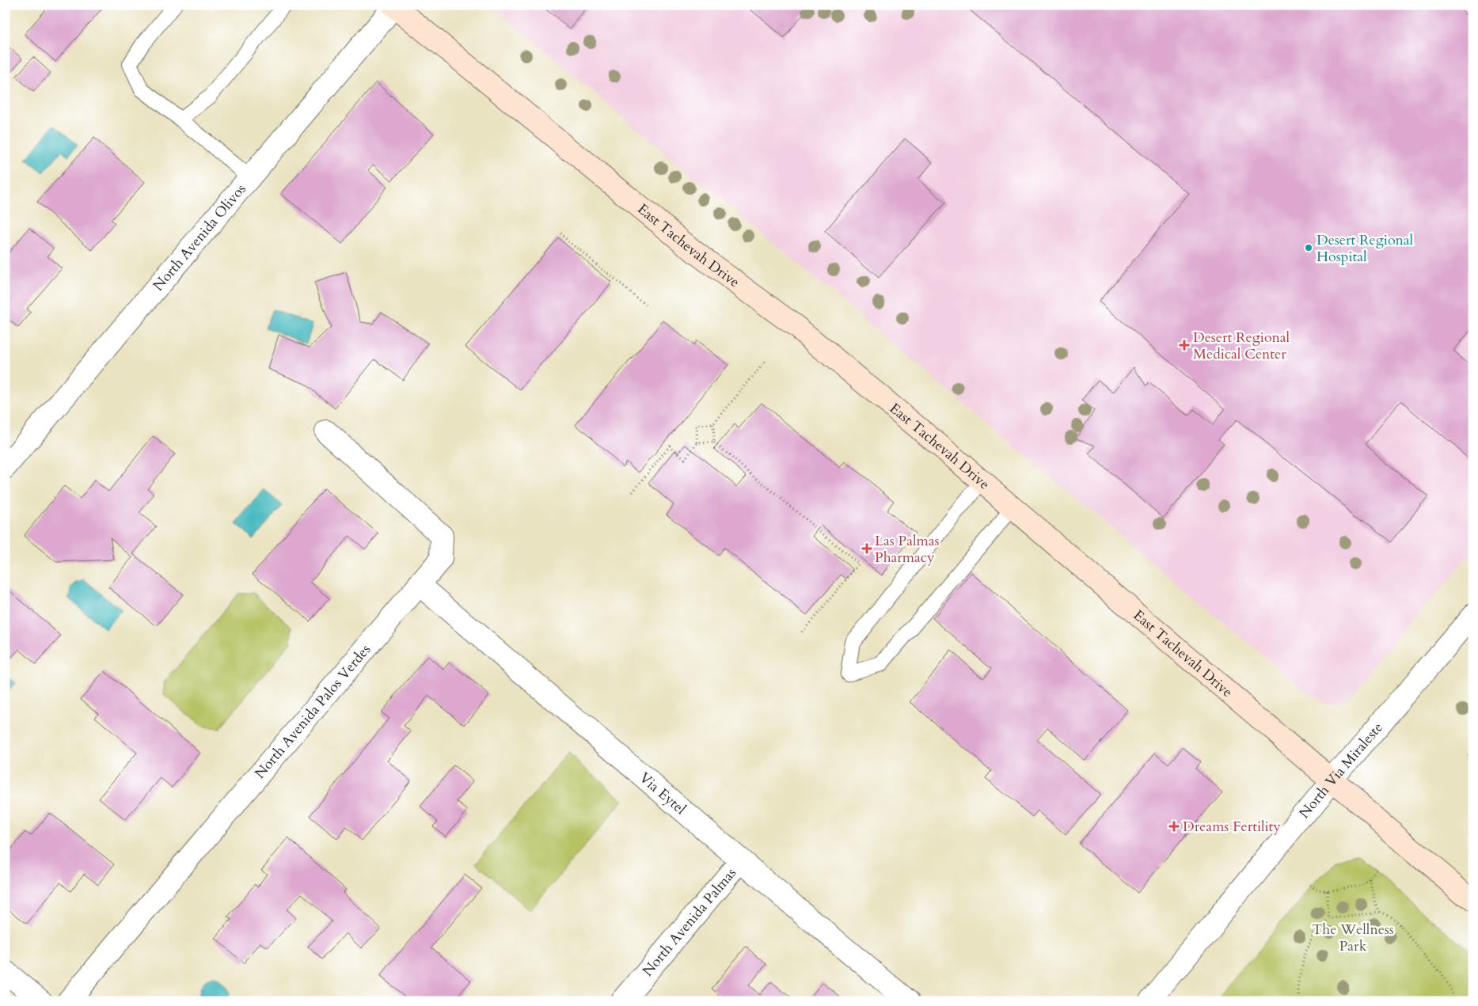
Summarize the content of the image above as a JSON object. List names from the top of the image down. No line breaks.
{"streets":{"street":["North Avenida Olivos","East Tachevah Drive","North Avenida Palos Verdes","North Via Miraleste","Via Eytel","North Avenida Palmas"]},"crossings":[["North Avenida Olivos","East Tachevah Drive"],["East Tachevah Drive","North Via Miraleste"],["North Avenida Palos Verdes","Via Eytel"],["Via Eytel","North Avenida Palmas"]],"parks":["The Wellness Park"],"places":{"other":["Desert Regional Hospital"],"health":["Desert Regional Medical Center","Las Palmas Pharmacy","Dreams Fertility"]}}
